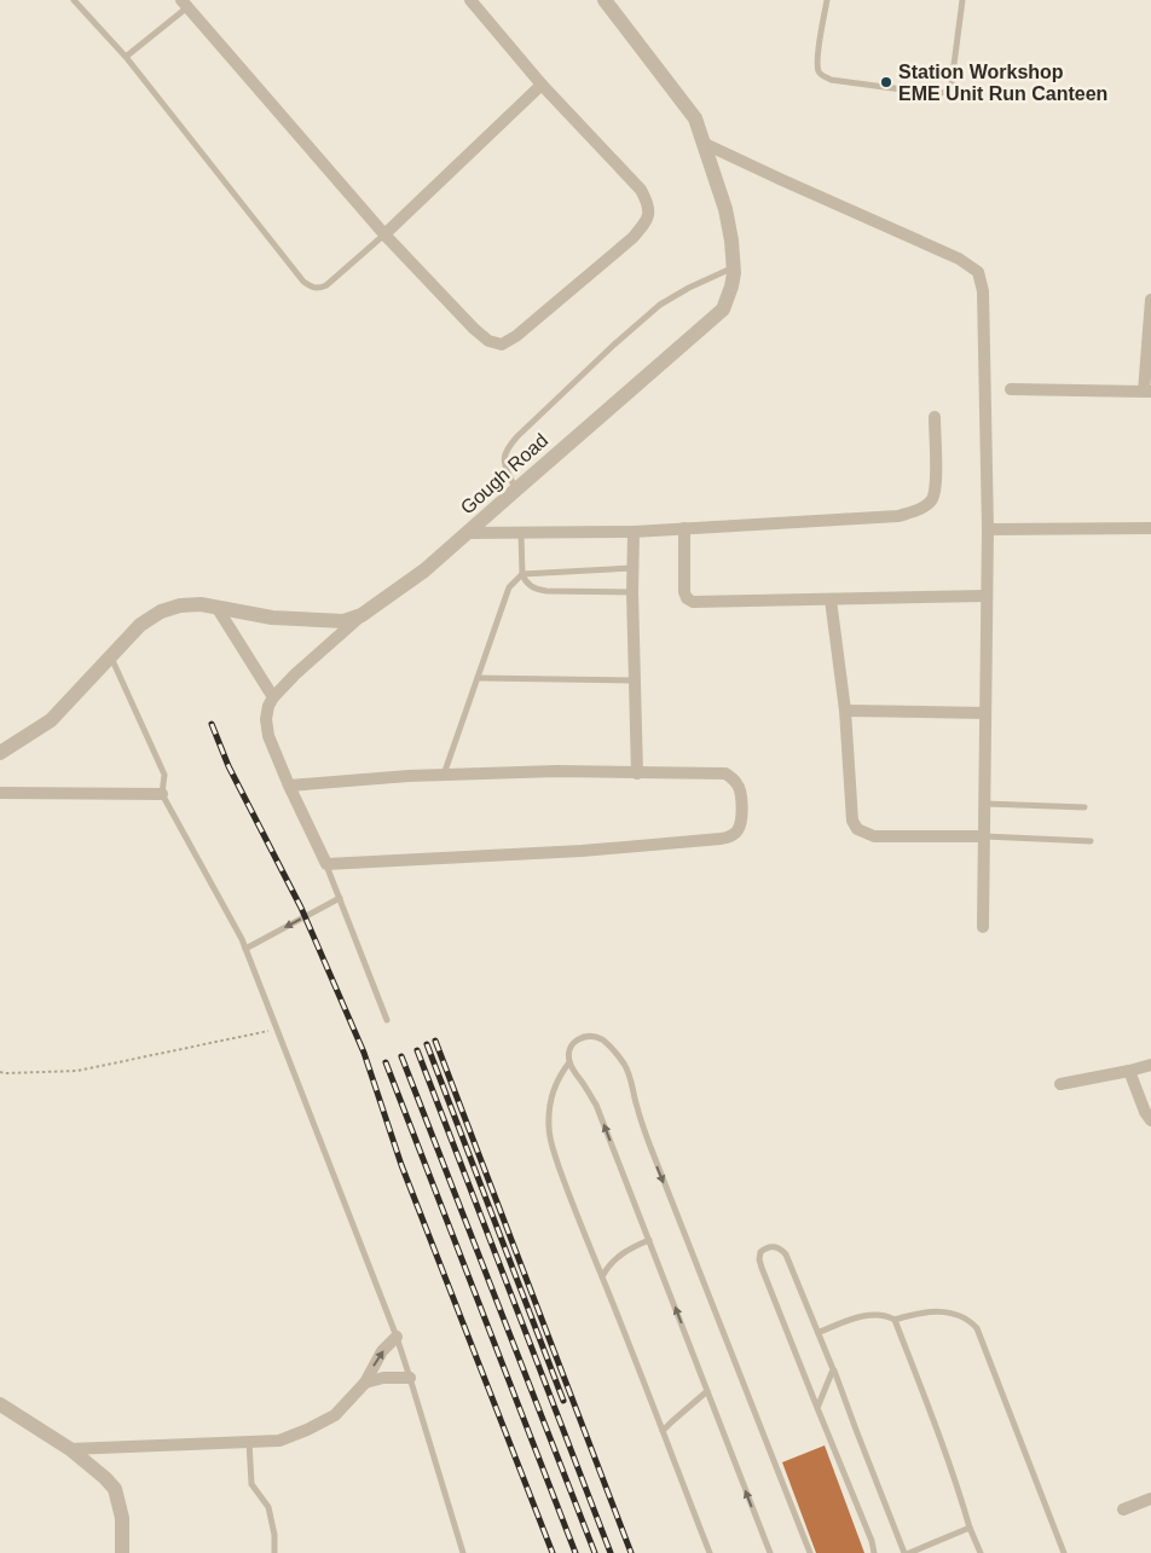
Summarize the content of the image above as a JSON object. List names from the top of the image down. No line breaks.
{"streets":{"street":["Gough Road"]},"places":["Station Workshop EME Unit Run Canteen"]}
